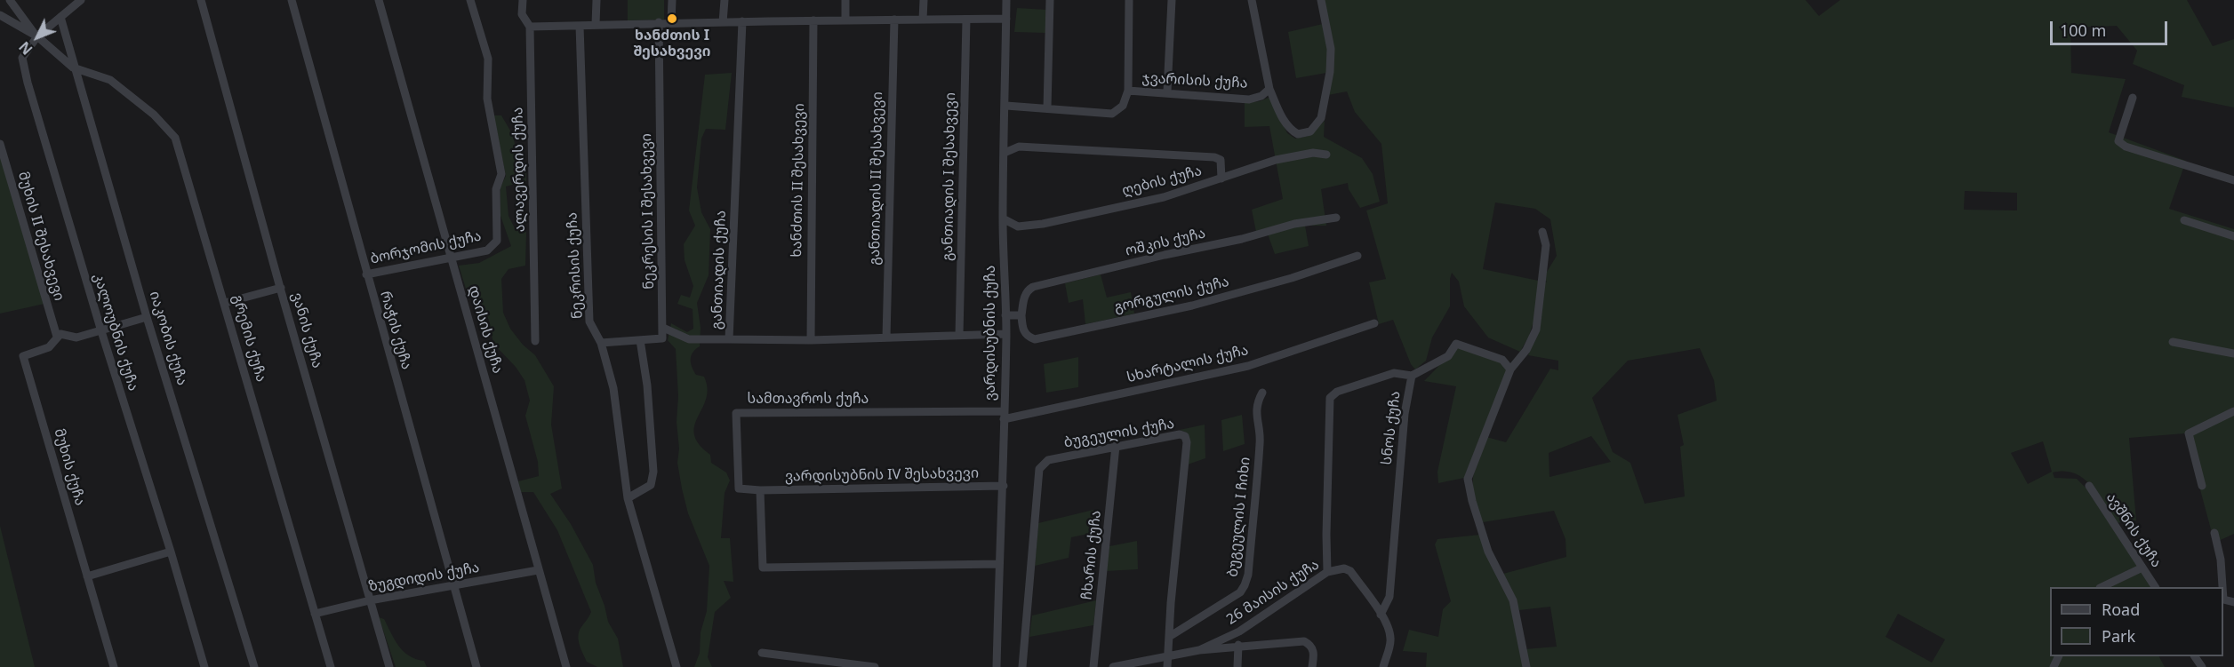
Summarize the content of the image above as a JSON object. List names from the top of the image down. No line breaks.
{"streets":{"street":["ჯვარისის ქუჩა","ალავერდის ქუჩა","განთიადის I შესახვევი","განთიადის II შესახვევი","ხანძთის II შესახვევი","ღების ქუჩა","ნეკრესის I შესახვევი","მუხის II შესახვევი","ოშკის ქუჩა","ბორჯომის ქუჩა","ნეკრისის ქუჩა","განთიადის ქუჩა","გორგულის ქუჩა","დაისის ქუჩა","ვანის ქუჩა","რაჭის ქუჩა","კალოუბნის ქუჩა","ვარდისუბნის ქუჩა","იაკობის ქუჩა","გრემის ქუჩა","სხარტალის ქუჩა","სამთავროს ქუჩა","სნოს ქუჩა","ბუგეულის ქუჩა","მუხის ქუჩა","ვარდისუბნის IV შესახვევი","ბუგეულის I ჩიხი","ავშნის ქუჩა","ჩხარის ქუჩა","ზუგდიდის ქუჩა","26 მაისის ქუჩა"]},"crossings":[["ჯვარისის ქუჩა","ვარდისუბნის ქუჩა"],["განთიადის I შესახვევი","განთიადის ქუჩა"],["განთიადის II შესახვევი","განთიადის ქუჩა"],["ხანძთის II შესახვევი","განთიადის ქუჩა"],["ღების ქუჩა","ვარდისუბნის ქუჩა"],["მუხის II შესახვევი","მუხის ქუჩა"],["ოშკის ქუჩა","გორგულის ქუჩა"],["ბორჯომის ქუჩა","დაისის ქუჩა"],["ბორჯომის ქუჩა","რაჭის ქუჩა"],["განთიადის ქუჩა","ვარდისუბნის ქუჩა"],["დაისის ქუჩა","ზუგდიდის ქუჩა"],["ვანის ქუჩა","ზუგდიდის ქუჩა"],["რაჭის ქუჩა","ზუგდიდის ქუჩა"],["კალოუბნის ქუჩა","იაკობის ქუჩა"],["ვარდისუბნის ქუჩა","სხარტალის ქუჩა"],["ვარდისუბნის ქუჩა","სამთავროს ქუჩა"],["ვარდისუბნის ქუჩა","ვარდისუბნის IV შესახვევი"],["იაკობის ქუჩა","გრემის ქუჩა"],["გრემის ქუჩა","ზუგდიდის ქუჩა"],["სხარტალის ქუჩა","სამთავროს ქუჩა"],["სამთავროს ქუჩა","ვარდისუბნის IV შესახვევი"],["სნოს ქუჩა","26 მაისის ქუჩა"],["ბუგეულის ქუჩა","ბუგეულის I ჩიხი"],["ბუგეულის ქუჩა","ჩხარის ქუჩა"]],"places":["ხანძთის I შესახვევი"],"legend":["Road","Park"],"scale_bar":"100 m","north":"bottom left"}
